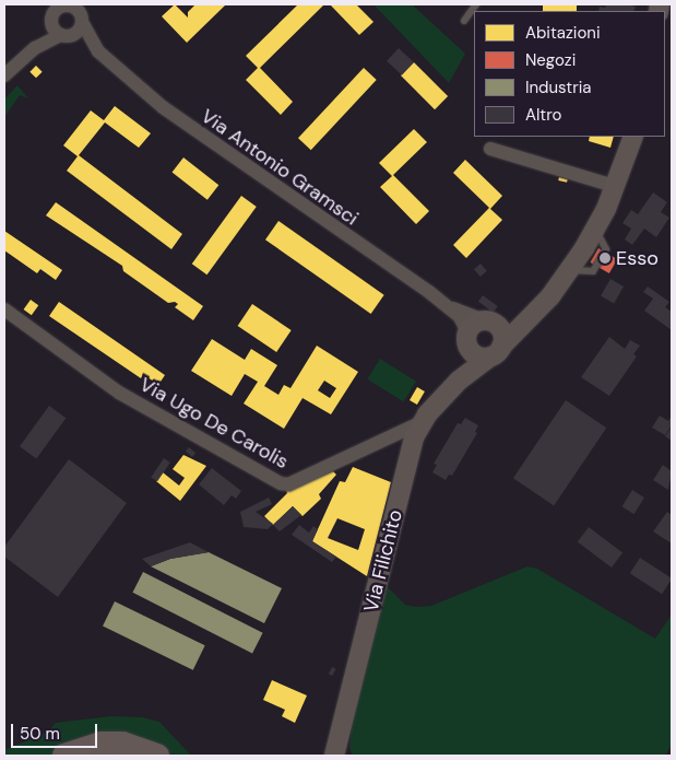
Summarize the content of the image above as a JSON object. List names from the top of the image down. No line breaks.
{"streets":{"street":["Via Antonio Gramsci","Via Ugo De Carolis","Via Filichito"]},"crossings":[["Via Antonio Gramsci","Via Filichito"],["Via Ugo De Carolis","Via Filichito"]],"places":["Esso"],"legend":["Abitazioni","Negozi","Industria","Altro"],"scale_bar":"50 m"}
